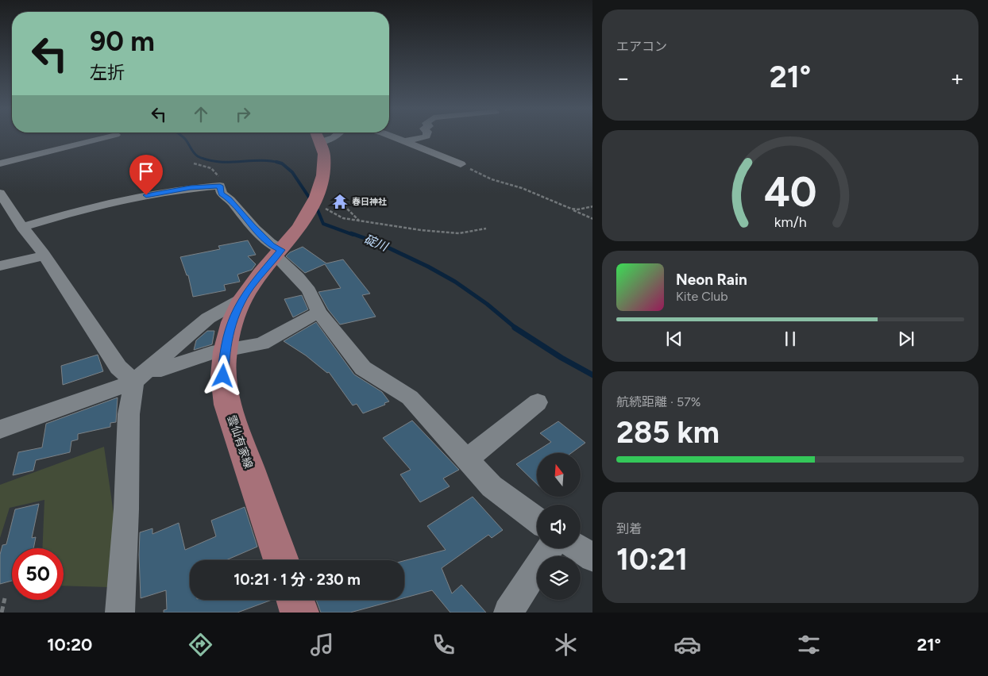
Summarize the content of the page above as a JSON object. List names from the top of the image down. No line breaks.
{"streets":{"main road":["雲仙有家線"]},"water":["碇川"],"places":{"temple":["春日神社"]},"north":"top","page":{"tile":["エアコン",["航続距離 · 57%","285 km"],["到着","10:21"]],"turn":["90 m","左折"],"heat":["−","21°","+"],"song":["Neon Rain","Kite Club"],"limit":"50","trip":"10:21 · 1 分 · 230 m","tabs":["10:20","21°"],"gauge":["40","km/h"]}}
